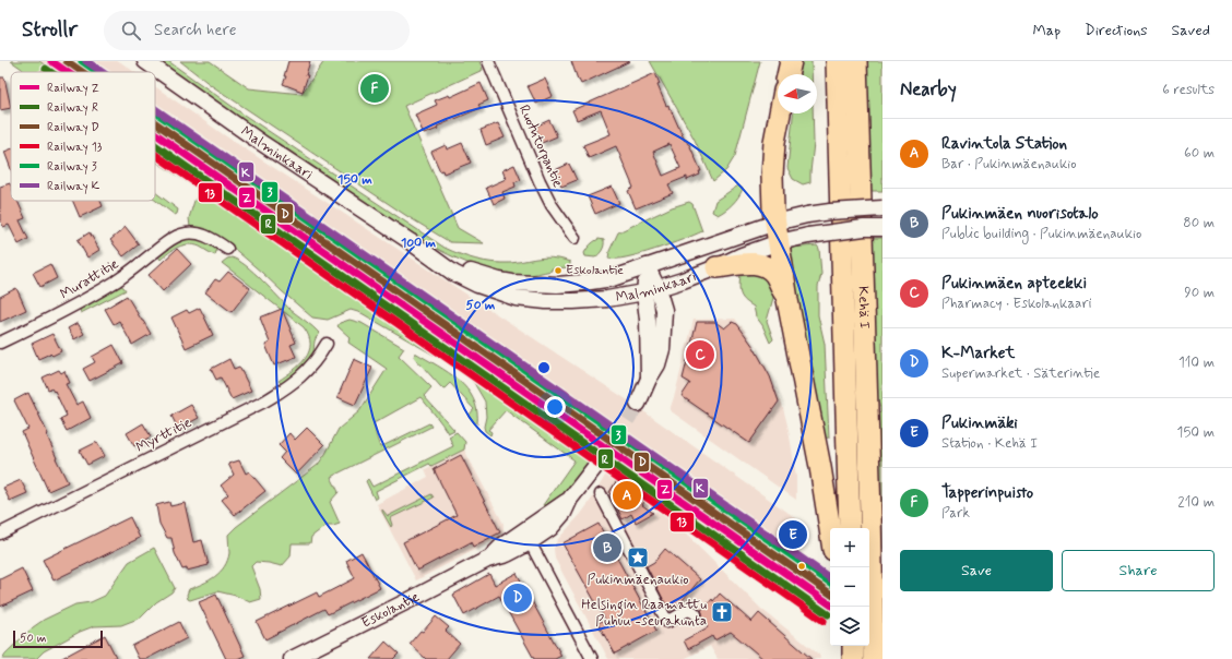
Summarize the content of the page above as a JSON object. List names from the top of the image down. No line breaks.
{"streets":{"highway":["Kehä I"],"main road":["Malminkaari","Eskolantie"],"street":["Ruotutorpantie","Murattitie","Myrttitie"]},"places":{"other":["Eskolantie"],"place":["Pukinmäenaukio"],"church":["Helsingin Raamattu Puhuu -seurakunta"]},"lines":["rail line Z","rail line D","rail line 3","rail line K","rail line R","rail line 13"],"legend":["Railway Z","Railway R","Railway D","Railway 13","Railway 3","Railway K"],"scale_bar":"50 m","north":"left","page":{"header":"Strollr","search":"Search here","nav":["Map","Directions","Saved"],"heading":["Nearby","6 results"],"pins":["F","C","A","E","B","D"],"list":[{"mark":"A","name":"Ravintola Station","note":"Bar · Pukinmäenaukio","value":"60 m"},{"mark":"B","name":"Pukinmäen nuorisotalo","note":"Public building · Pukinmäenaukio","value":"80 m"},{"mark":"C","name":"Pukinmäen apteekki","note":"Pharmacy · Eskolankaari","value":"90 m"},{"mark":"D","name":"K-Market","note":"Supermarket · Säterintie","value":"110 m"},{"mark":"E","name":"Pukinmäki","note":"Station · Kehä I","value":"150 m"},{"mark":"F","name":"Tapperinpuisto","note":"Park","value":"210 m"}],"map_buttons":["+","−"],"buttons":["Save","Share"],"scale":"50 m"},"rings":["150 m","100 m","50 m"]}
